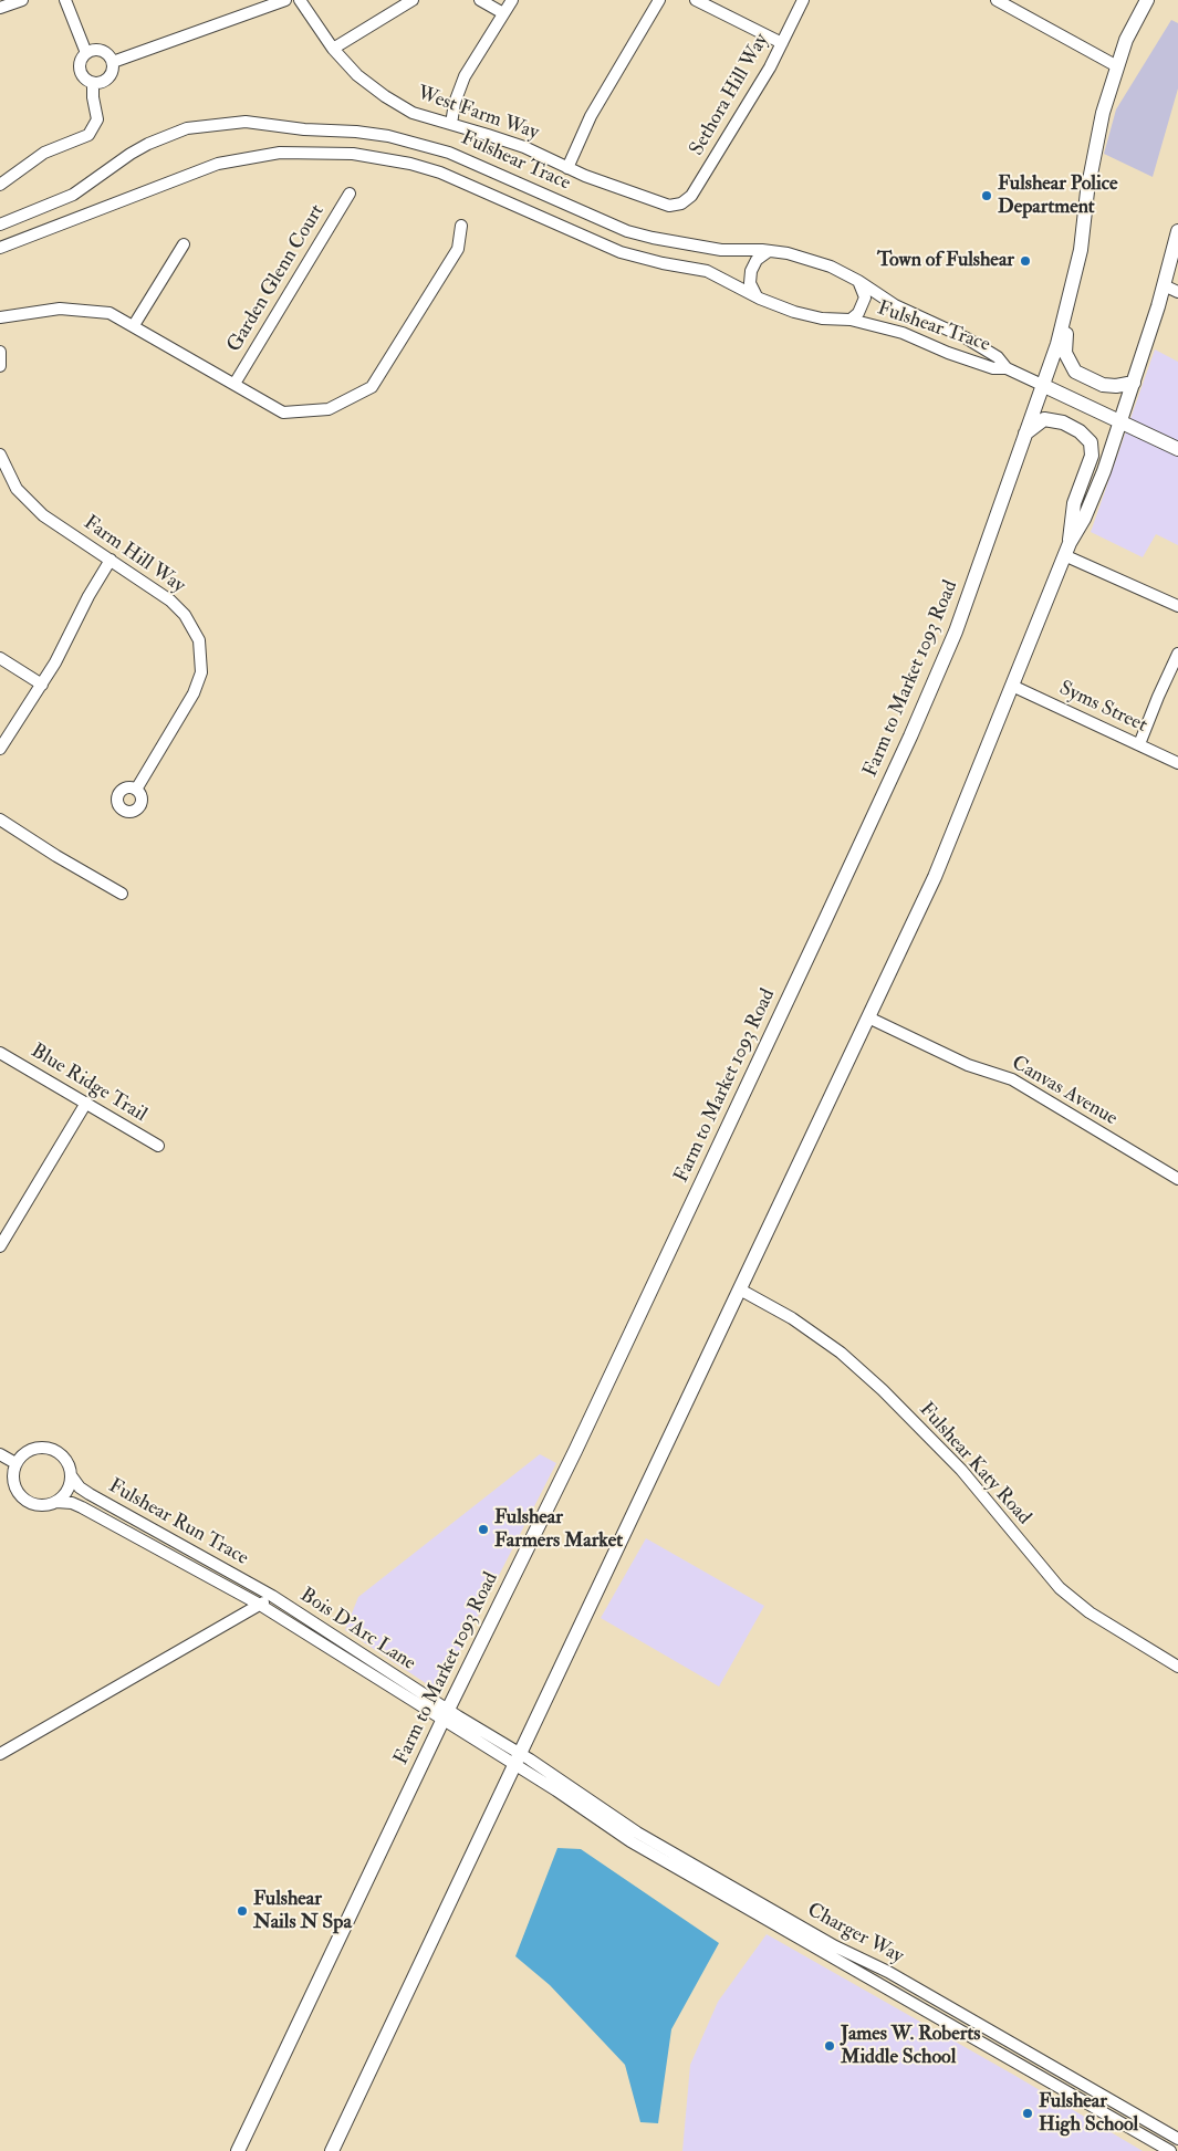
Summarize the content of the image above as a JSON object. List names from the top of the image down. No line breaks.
{"streets":{"main road":["Fulshear Trace","Farm to Market 1093 Road"],"street":["Sethora Hill Way","West Farm Way","Garden Glenn Court","Farm Hill Way","Syms Street","Blue Ridge Trail","Canvas Avenue","Fulshear Katy Road","Fulshear Run Trace","Bois D'Arc Lane","Charger Way"]},"crossings":[["Sethora Hill Way","West Farm Way"],["Fulshear Trace","Farm to Market 1093 Road"],["Farm to Market 1093 Road","Bois D'Arc Lane"],["Fulshear Run Trace","Bois D'Arc Lane"],["Bois D'Arc Lane","Charger Way"]],"places":["Fulshear Police Department","Town of Fulshear","Fulshear Farmers Market","Fulshear Nails N Spa","James W. Roberts Middle School","Fulshear High School"]}
